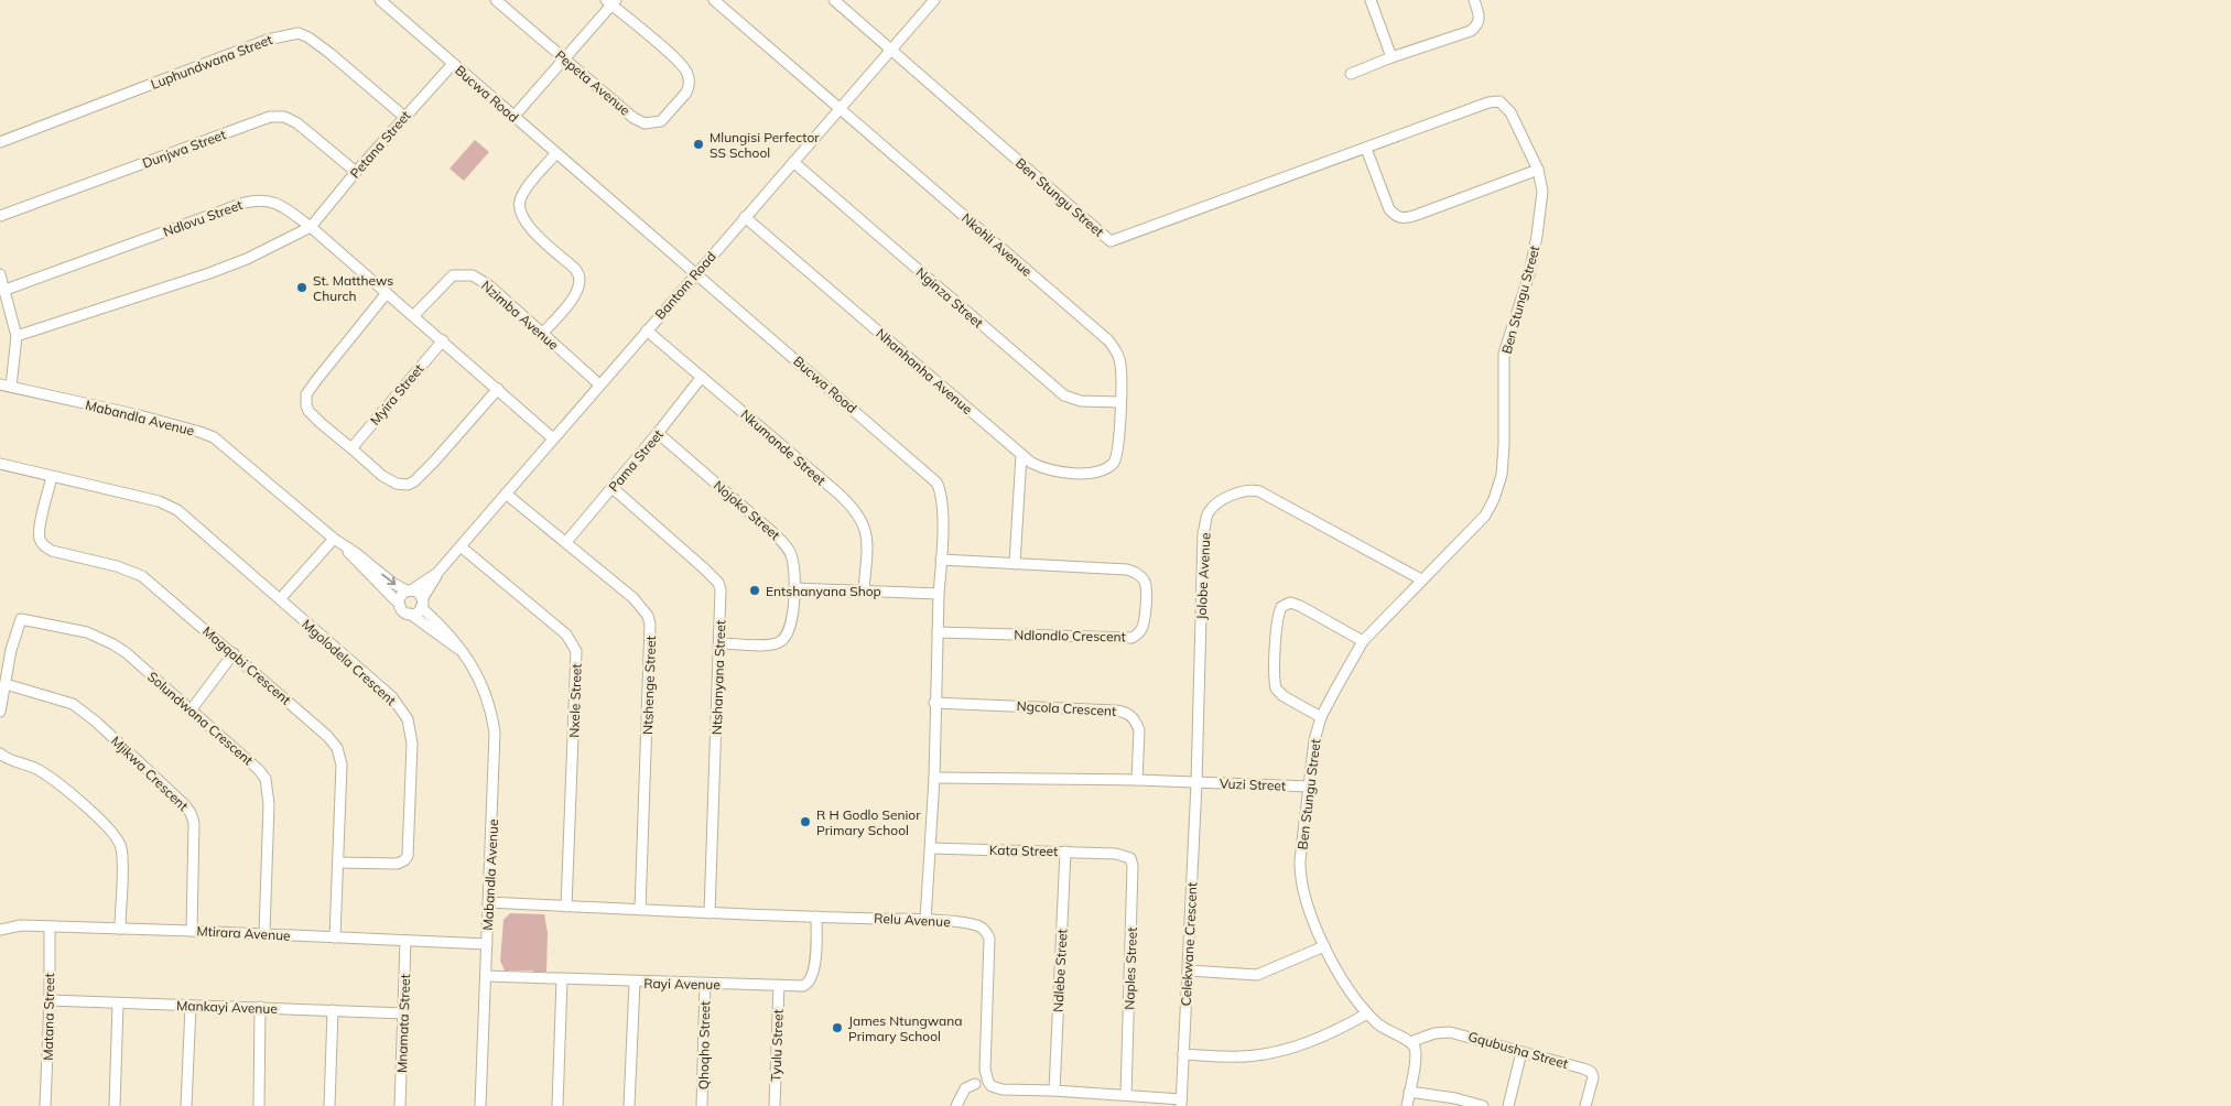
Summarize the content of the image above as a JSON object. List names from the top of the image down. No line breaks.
{"streets":{"street":["Luphundwana Street","Pepeta Avenue","Bucwa Road","Petana Street","Dunjwa Street","Ben Stungu Street","Ndlovu Street","Nkohli Avenue","Bantom Road","Nginza Street","Nzimba Avenue","Nhanhanha Avenue","Myira Street","Mabandla Avenue","Nkumande Street","Pama Street","Nojoko Street","Jolobe Avenue","Ndlondlo Crescent","Mgolodela Crescent","Magqabi Crescent","Ntshanyana Street","Ntshenge Street","Nxele Street","Ngcola Crescent","Solundwana Crescent","Mjikwa Crescent","Vuzi Street","Kata Street","Relu Avenue","Mtirara Avenue","Celekwane Crescent","Naples Street","Ndlebe Street","Rayi Avenue","Mankayi Avenue","Matana Street","Mnamata Street","Qhoqho Street","Tyulu Street","Gqubusha Street"]},"crossings":[["Luphundwana Street","Petana Street"],["Bucwa Road","Petana Street"],["Bucwa Road","Bantom Road"],["Bucwa Road","Ndlondlo Crescent"],["Bucwa Road","Ngcola Crescent"],["Bucwa Road","Kata Street"],["Bucwa Road","Relu Avenue"],["Petana Street","Dunjwa Street"],["Petana Street","Ndlovu Street"],["Ben Stungu Street","Bantom Road"],["Ben Stungu Street","Jolobe Avenue"],["Ben Stungu Street","Vuzi Street"],["Ben Stungu Street","Gqubusha Street"],["Ndlovu Street","Bantom Road"],["Ndlovu Street","Nzimba Avenue"],["Ndlovu Street","Myira Street"],["Nkohli Avenue","Bantom Road"],["Nkohli Avenue","Nginza Street"],["Nkohli Avenue","Nhanhanha Avenue"],["Bantom Road","Nginza Street"],["Bantom Road","Nzimba Avenue"],["Bantom Road","Nhanhanha Avenue"],["Bantom Road","Mabandla Avenue"],["Bantom Road","Nkumande Street"],["Bantom Road","Ntshenge Street"],["Bantom Road","Nxele Street"],["Mabandla Avenue","Relu Avenue"],["Mabandla Avenue","Mtirara Avenue"],["Mabandla Avenue","Rayi Avenue"],["Nkumande Street","Pama Street"],["Pama Street","Nojoko Street"],["Pama Street","Ntshanyana Street"],["Pama Street","Ntshenge Street"],["Nojoko Street","Ntshanyana Street"],["Jolobe Avenue","Vuzi Street"],["Jolobe Avenue","Celekwane Crescent"],["Mgolodela Crescent","Magqabi Crescent"],["Magqabi Crescent","Mtirara Avenue"],["Ntshanyana Street","Relu Avenue"],["Ntshenge Street","Relu Avenue"],["Nxele Street","Relu Avenue"],["Solundwana Crescent","Mjikwa Crescent"],["Solundwana Crescent","Mtirara Avenue"],["Mjikwa Crescent","Mtirara Avenue"],["Vuzi Street","Celekwane Crescent"],["Kata Street","Naples Street"],["Kata Street","Ndlebe Street"],["Relu Avenue","Celekwane Crescent"],["Relu Avenue","Naples Street"],["Relu Avenue","Ndlebe Street"],["Relu Avenue","Rayi Avenue"],["Mtirara Avenue","Matana Street"],["Mtirara Avenue","Mnamata Street"],["Rayi Avenue","Qhoqho Street"],["Rayi Avenue","Tyulu Street"],["Mankayi Avenue","Matana Street"],["Mankayi Avenue","Mnamata Street"]],"places":["Mlungisi Perfector SS School","St. Matthews Church","Entshanyana Shop","R H Godlo Senior Primary School","James Ntungwana Primary School"]}
